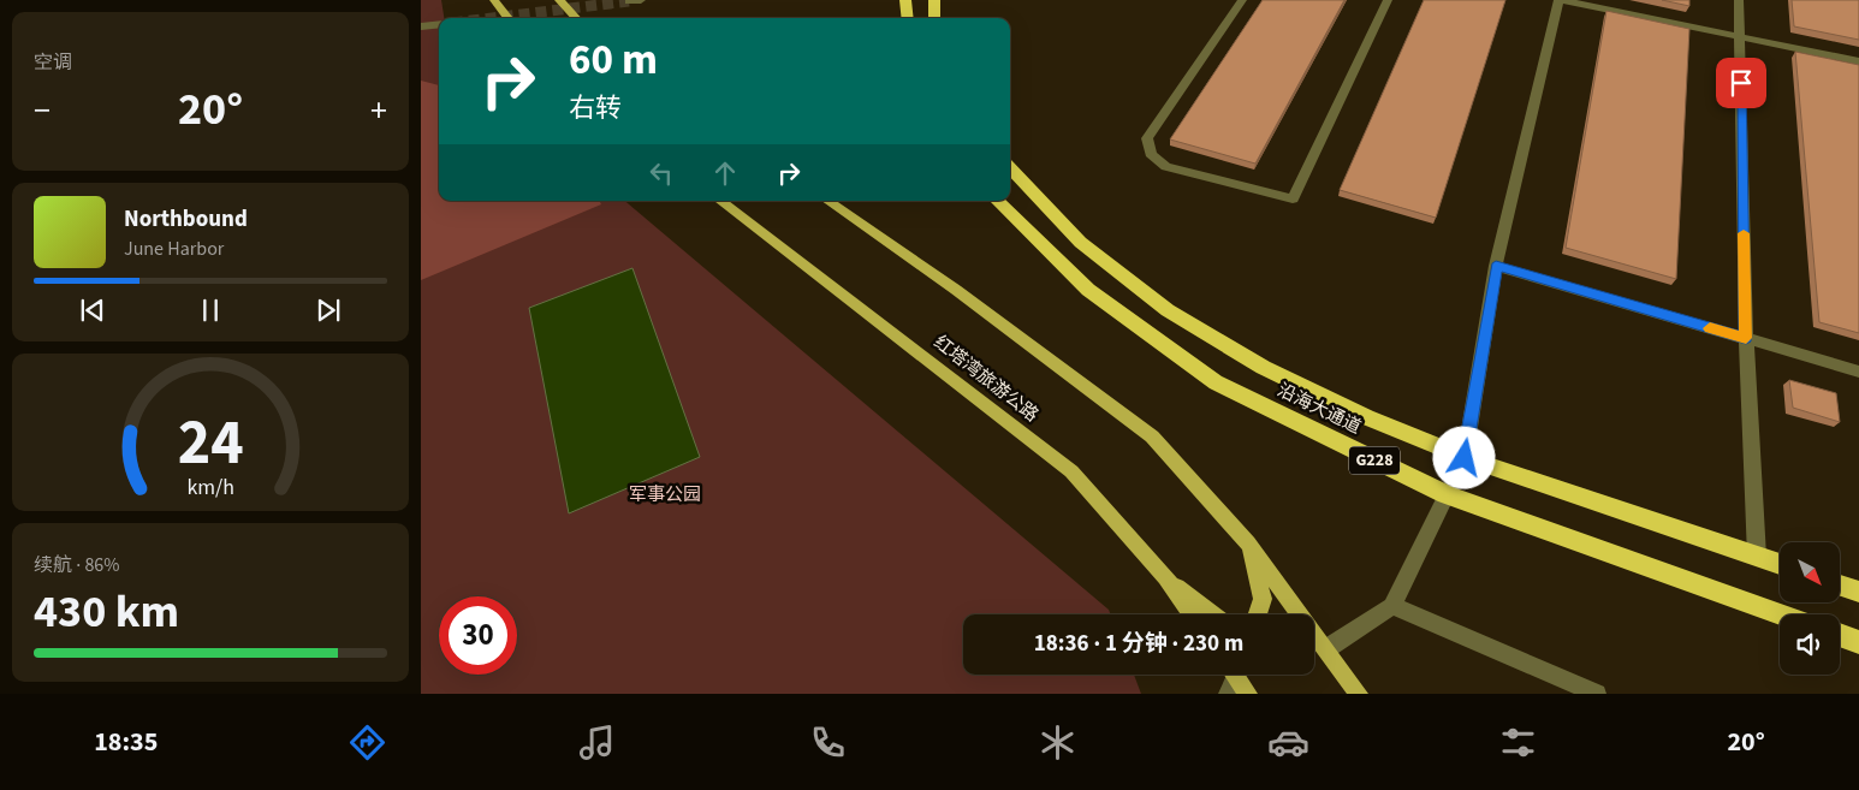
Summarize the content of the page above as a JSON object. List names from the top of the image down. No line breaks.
{"streets":{"highway":["沿海大通道","G228"],"main road":["红塔湾旅游公路"]},"parks":["军事公园"],"north":"bottom right","page":{"tile":["空调",["续航 · 86%","430 km"]],"turn":["60 m","右转"],"heat":["−","20°","+"],"song":["Northbound","June Harbor"],"limit":"30","trip":"18:36 · 1 分钟 · 230 m","tabs":["18:35","20°"],"gauge":["24","km/h"]}}
